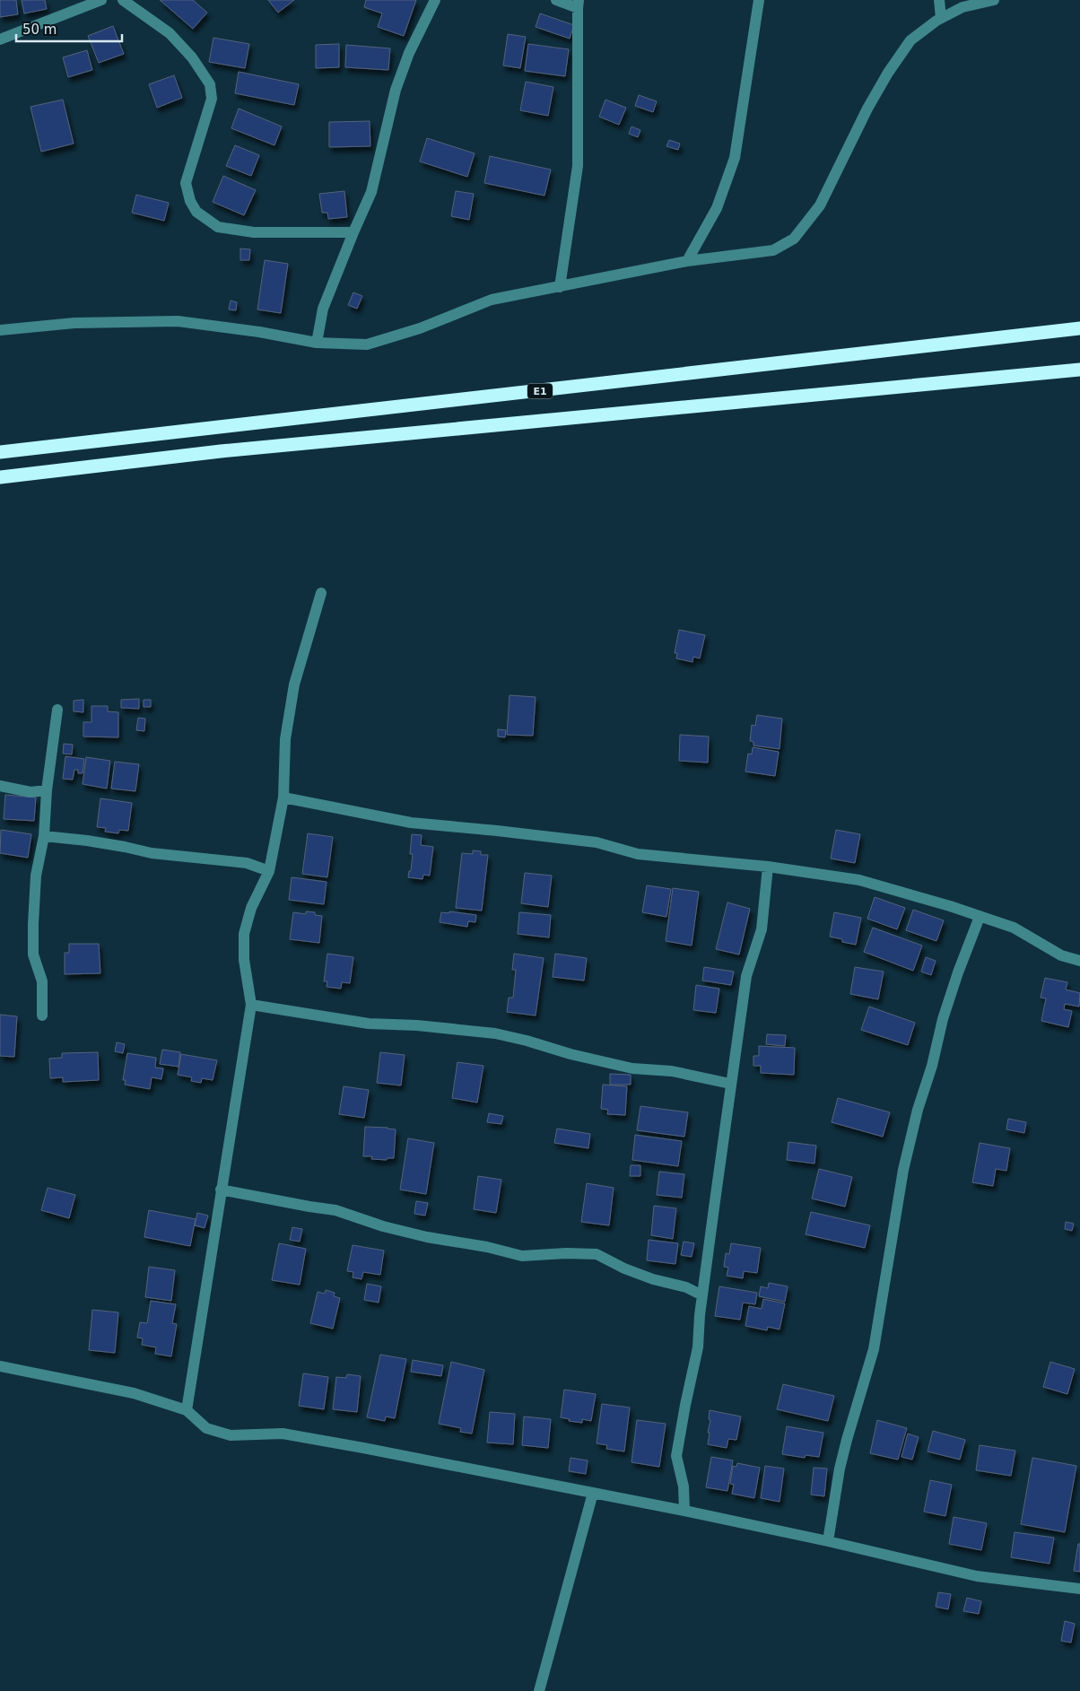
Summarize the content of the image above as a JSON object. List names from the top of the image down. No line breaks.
{"streets":{"highway":["E1"]},"scale_bar":"50 m"}
